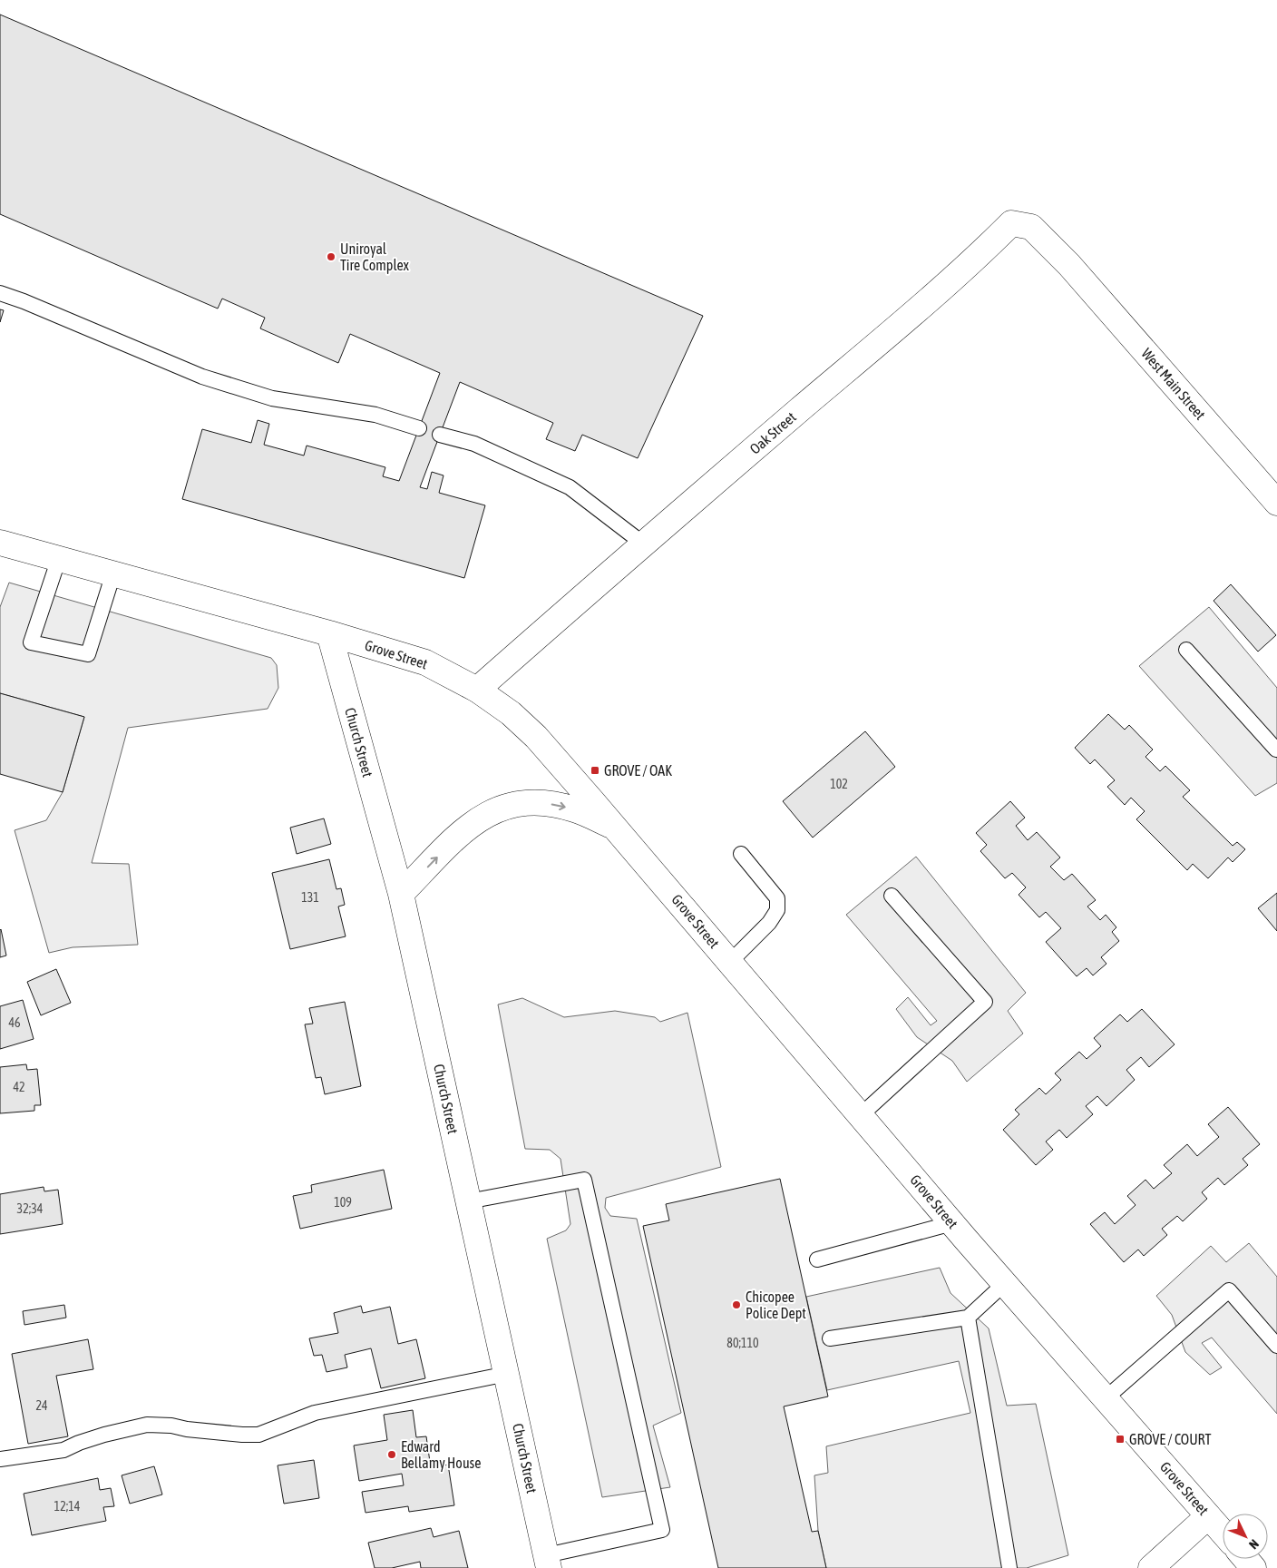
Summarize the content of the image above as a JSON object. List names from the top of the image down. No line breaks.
{"streets":{"main road":["West Main Street","Oak Street","Grove Street","Church Street"]},"crossings":[["West Main Street","Oak Street"],["Oak Street","Grove Street"],["Grove Street","Church Street"]],"places":{"other":["Uniroyal Tire Complex","Chicopee Police Dept","Edward Bellamy House"],"transit":["GROVE / OAK","GROVE / COURT"]},"house_numbers":["102","131","46","42","109","32;34","80;110","24","12;14"],"north":"bottom right"}
